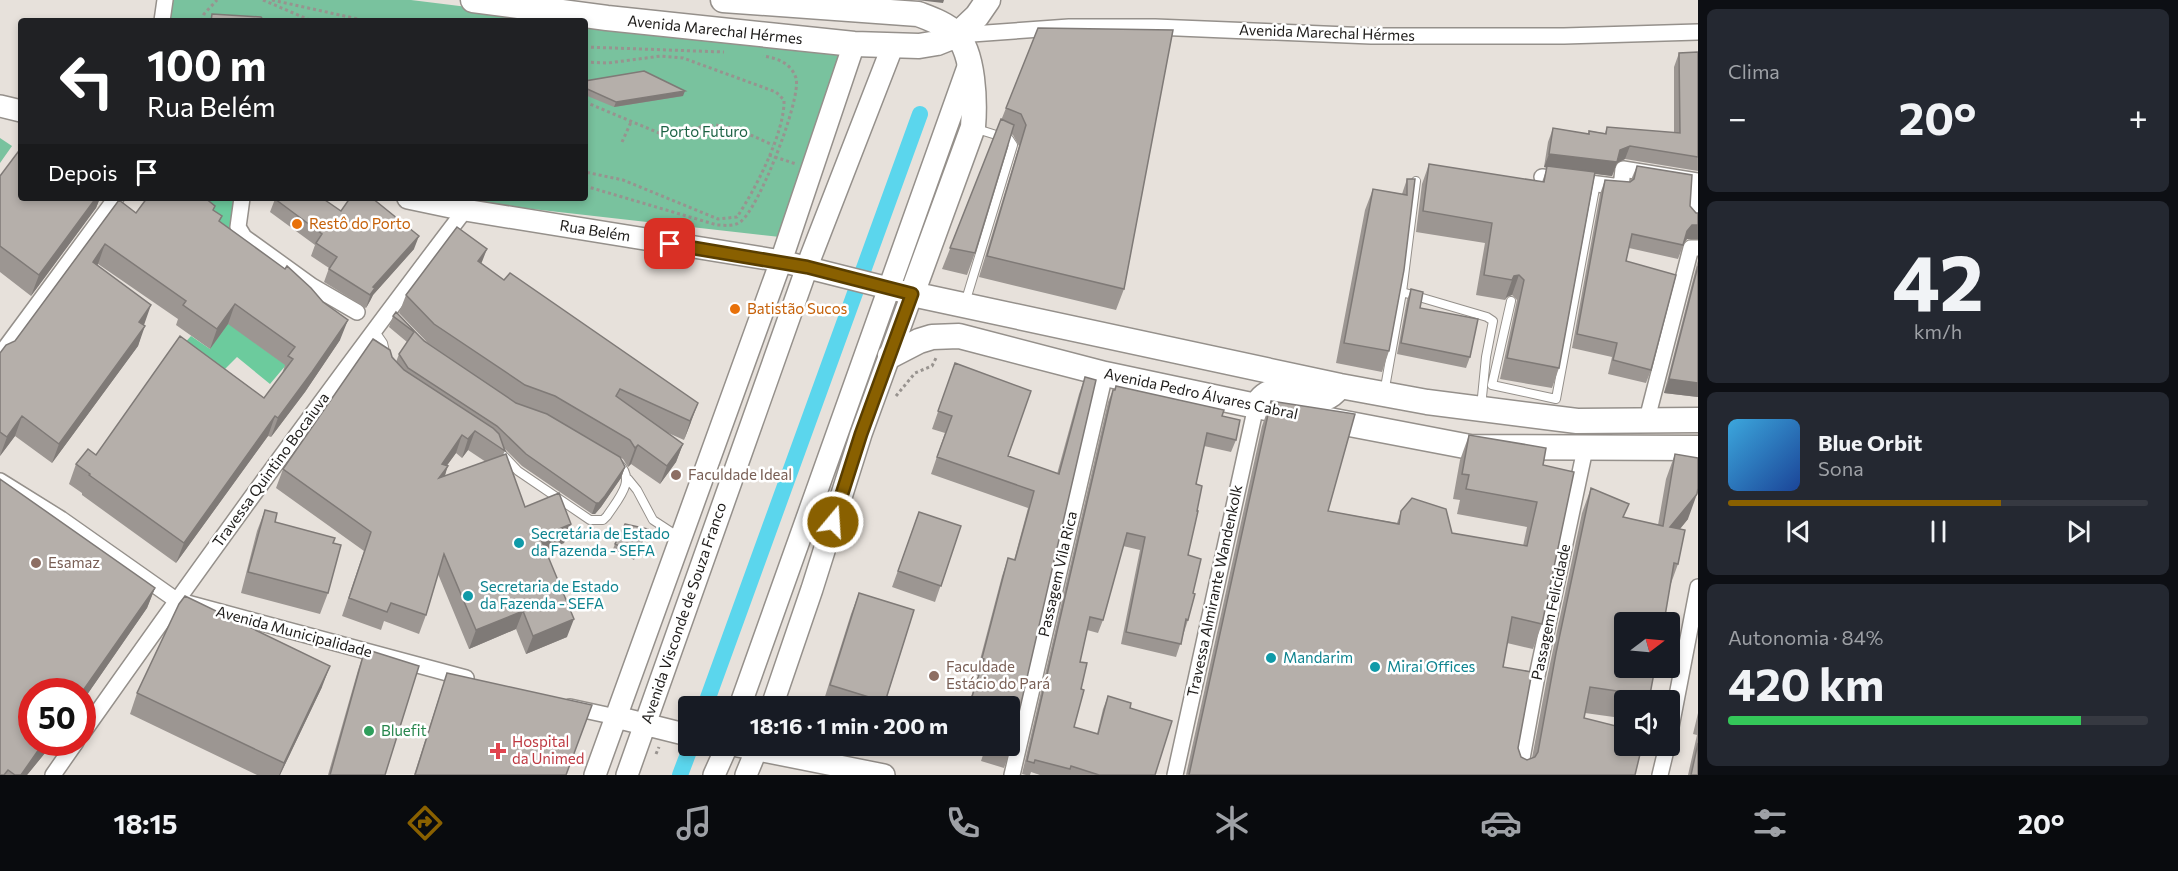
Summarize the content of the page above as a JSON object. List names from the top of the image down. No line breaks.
{"streets":{"main road":["Avenida Marechal Hérmes","Rua Belém","Avenida Pedro Álvares Cabral","Avenida Visconde de Souza Franco"],"street":["Travessa Quintino Bocaiuva","Passagem Vila Rica","Travessa Almirante Wandenkolk","Passagem Felicidade","Avenida Municipalidade"]},"crossings":[["Avenida Marechal Hérmes","Avenida Visconde de Souza Franco"],["Rua Belém","Travessa Quintino Bocaiuva"],["Rua Belém","Avenida Visconde de Souza Franco"],["Avenida Pedro Álvares Cabral","Passagem Vila Rica"],["Avenida Pedro Álvares Cabral","Travessa Almirante Wandenkolk"],["Avenida Pedro Álvares Cabral","Passagem Felicidade"],["Travessa Quintino Bocaiuva","Avenida Municipalidade"]],"parks":["Porto Futuro"],"places":{"other":["Restô do Porto","Batistão Sucos","Faculdade Ideal","Secretária de Estado da Fazenda - SEFA","Esamaz","Secretaria de Estado da Fazenda - SEFA","Mandarim","Mirai Offices","Faculdade Estácio do Pará","Bluefit"],"health":["Hospital da Unimed"]},"north":"right","page":{"tile":["Clima",["42","km/h"],["Autonomia · 84%","420 km"]],"turn":["100 m","Rua Belém"],"heat":["−","20°","+"],"then":"Depois","song":["Blue Orbit","Sona"],"limit":"50","trip":"18:16 · 1 min · 200 m","tabs":["18:15","20°"]}}
